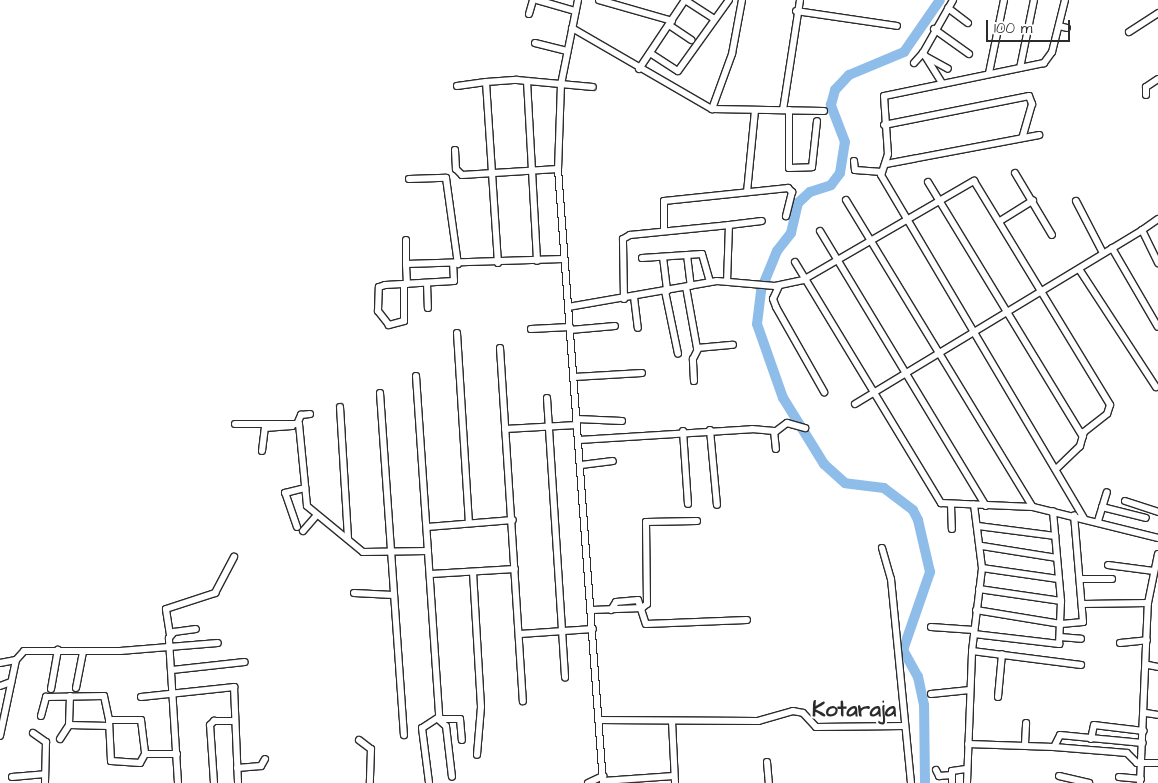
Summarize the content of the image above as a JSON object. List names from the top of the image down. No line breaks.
{"districts":["Kotaraja"],"scale_bar":"100 m"}
